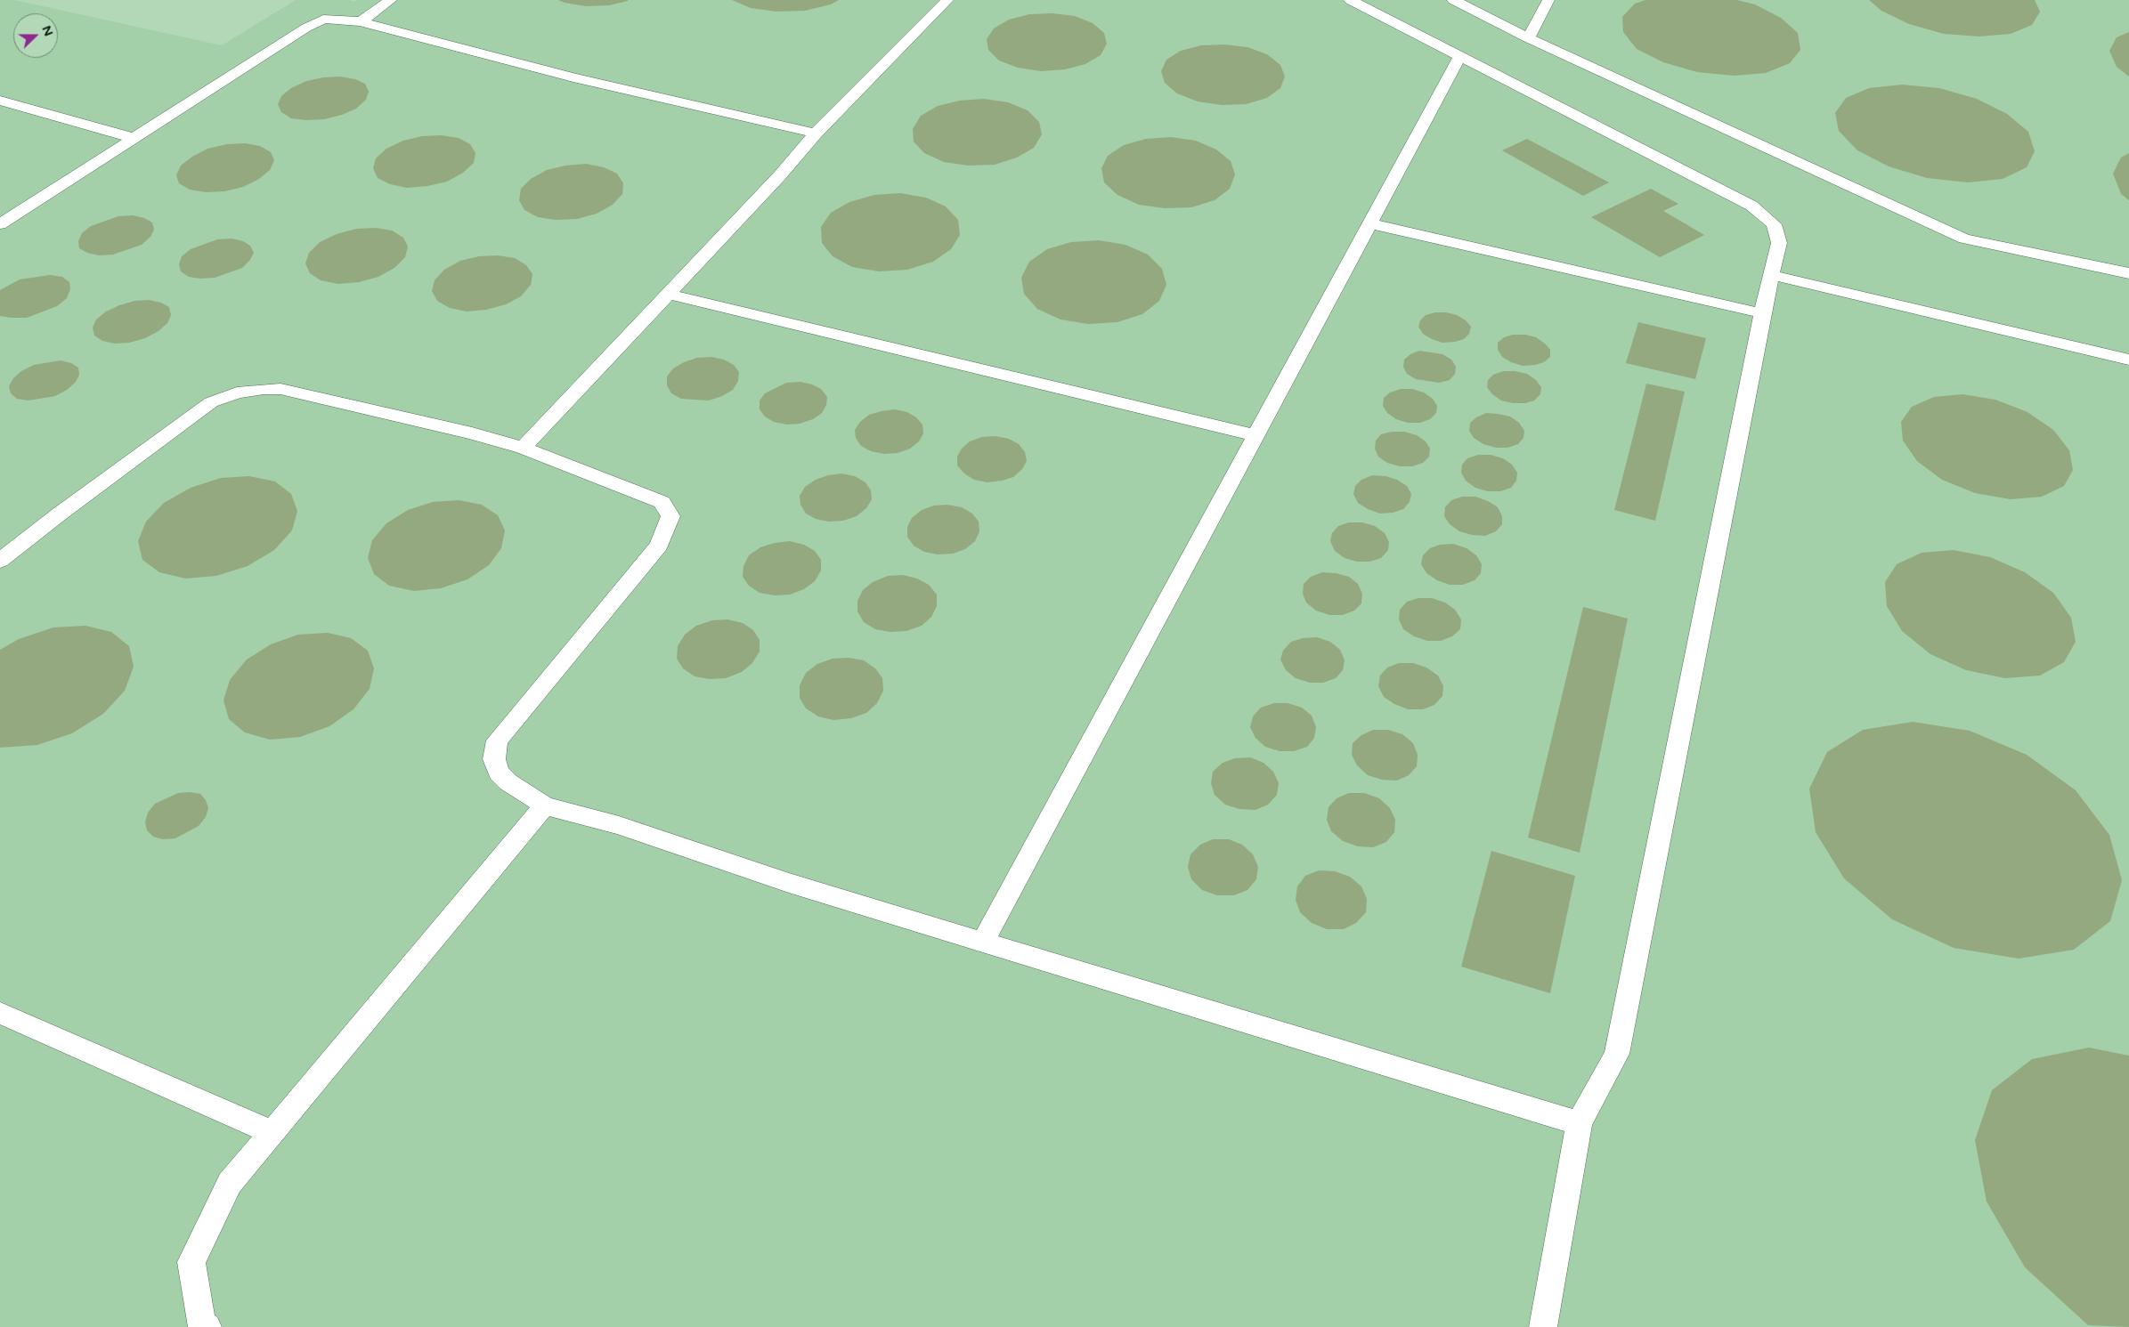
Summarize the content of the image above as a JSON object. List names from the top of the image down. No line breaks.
{"north":"right"}
